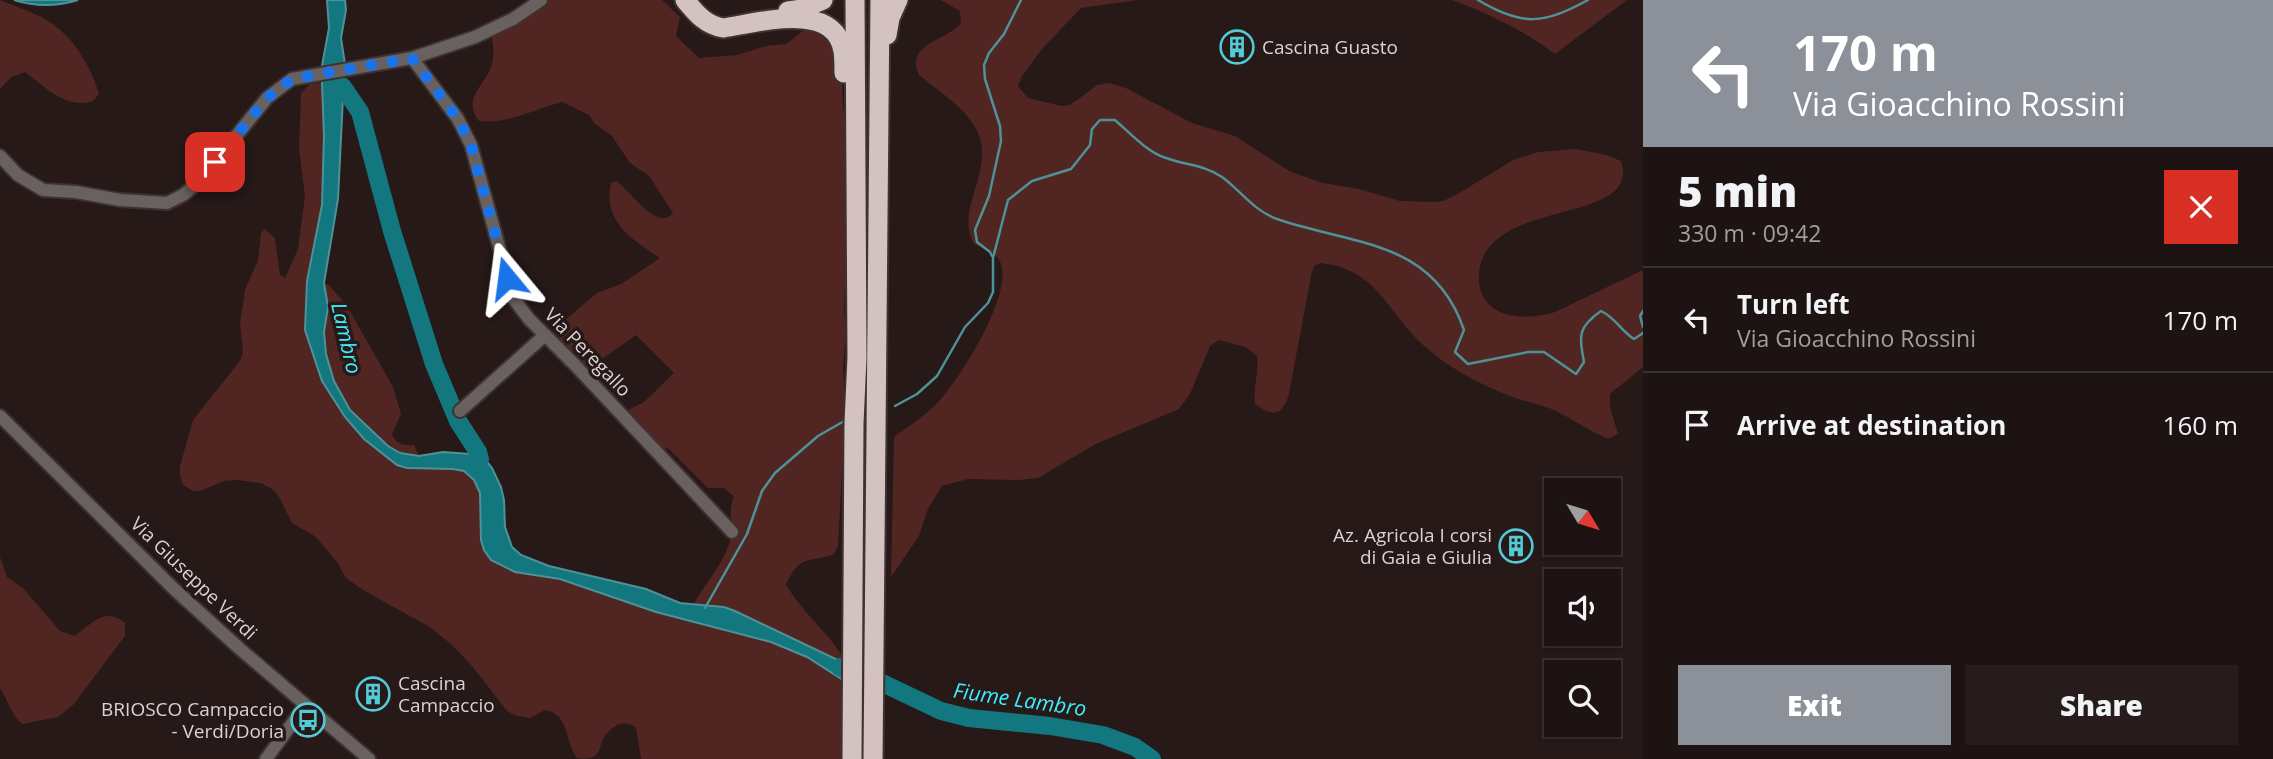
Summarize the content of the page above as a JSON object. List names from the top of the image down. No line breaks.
{"streets":{"street":["Via Peregallo","Via Giuseppe Verdi"]},"water":["Lambro","Fiume Lambro"],"places":{"building":["Cascina Guasto","Az. Agricola I corsi di Gaia e Giulia","Cascina Campaccio"],"bus stop":["BRIOSCO Campaccio - Verdi/Doria"]},"north":"bottom right","page":{"turn":["170 m","Via Gioacchino Rossini"],"heading":["5 min","330 m · 09:42"],"list":[{"name":"Turn left","note":"Via Gioacchino Rossini","value":"170 m"},{"name":"Arrive at destination","value":"160 m"}],"buttons":["Exit","Share"]}}
